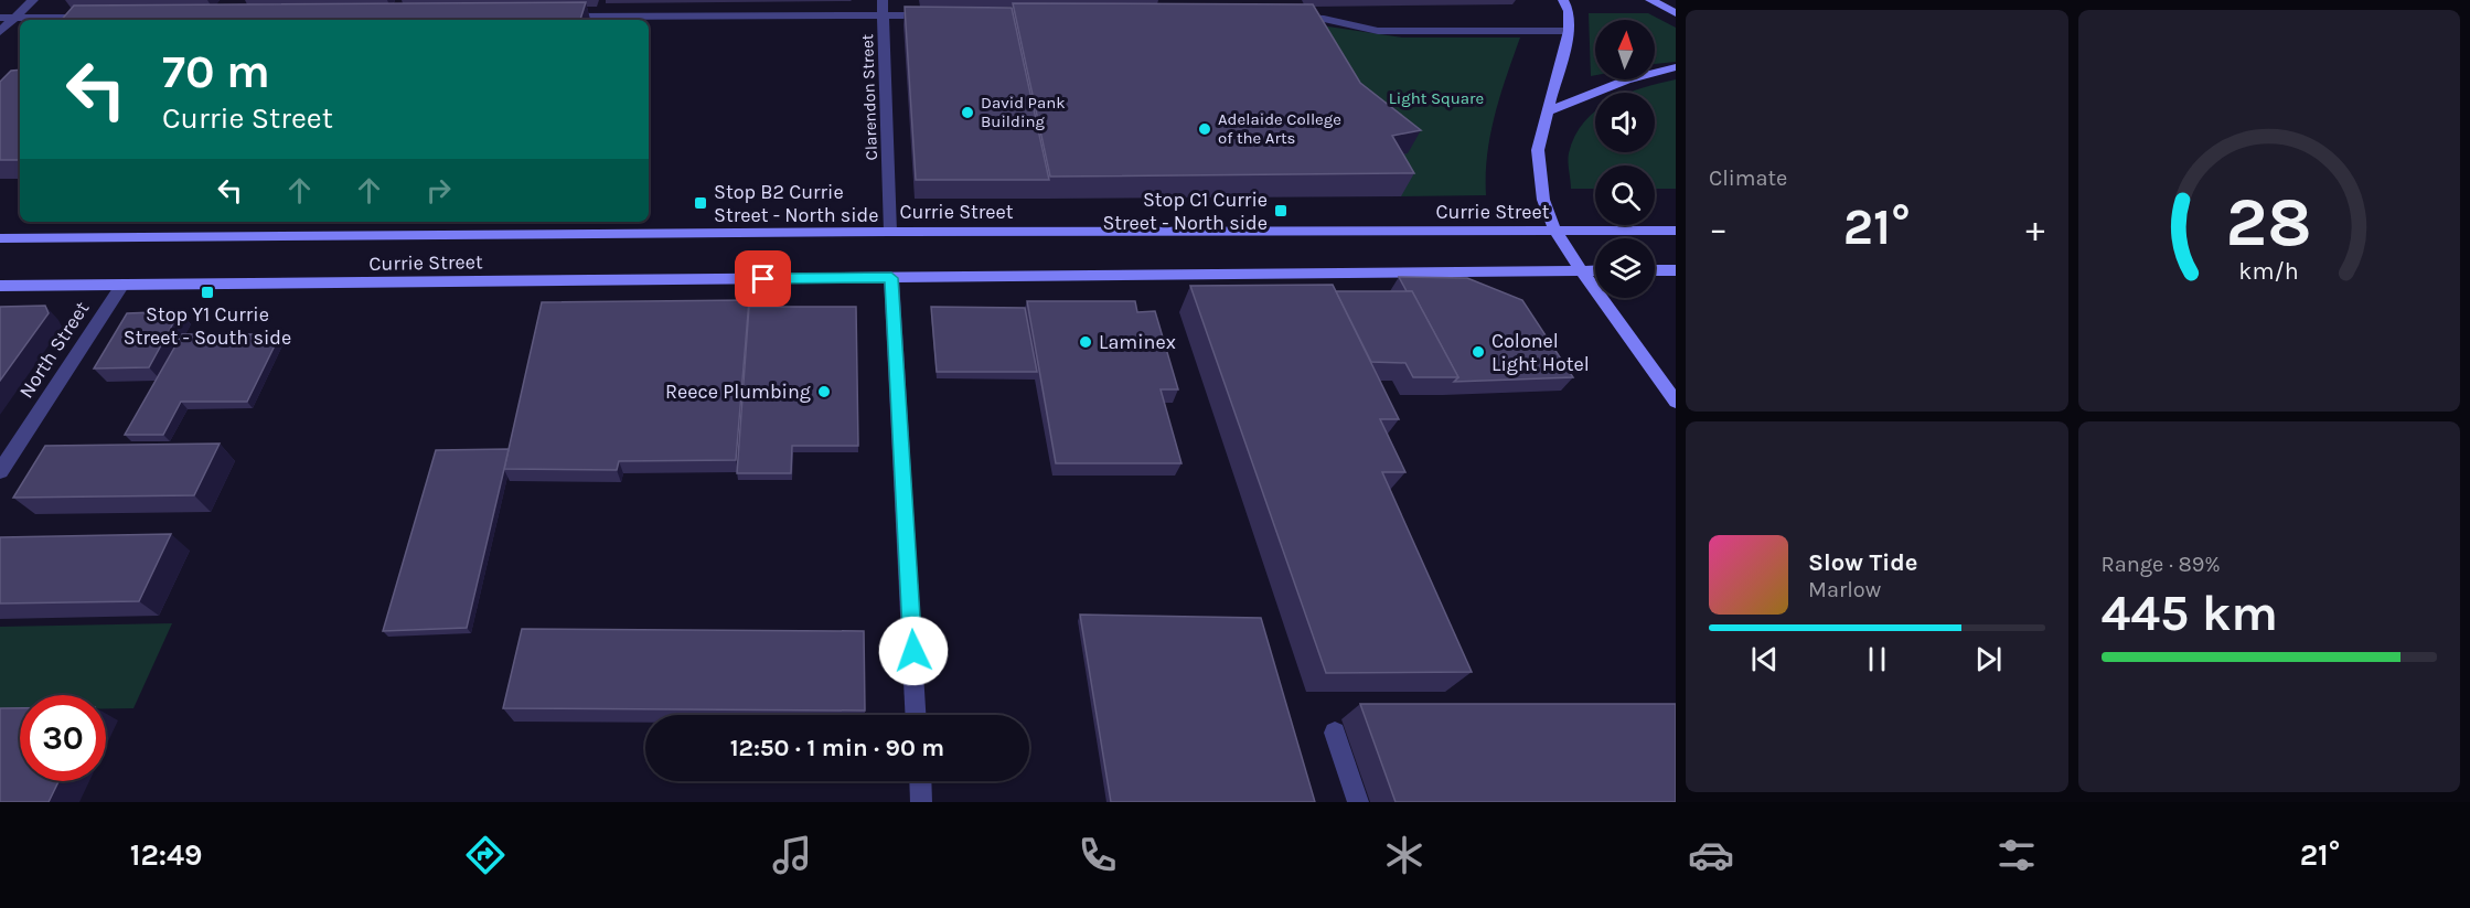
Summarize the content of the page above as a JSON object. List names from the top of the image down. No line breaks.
{"streets":{"main road":["Currie Street"],"street":["Clarendon Street","North Street"]},"crossings":[["Clarendon Street","Currie Street"],["Currie Street","North Street"]],"parks":["Light Square"],"places":{"other":["David Pank Building","Adelaide College of the Arts","Laminex","Colonel Light Hotel","Reece Plumbing"],"transit":["Stop B2 Currie Street - North side","Stop C1 Currie Street - North side","Stop Y1 Currie Street - South side"]},"north":"top","page":{"tile":["Climate",["Range · 89%","445 km"]],"turn":["70 m","Currie Street"],"heat":["−","21°","+"],"song":["Slow Tide","Marlow"],"limit":"30","trip":"12:50 · 1 min · 90 m","tabs":["12:49","21°"],"gauge":["28","km/h"]}}
